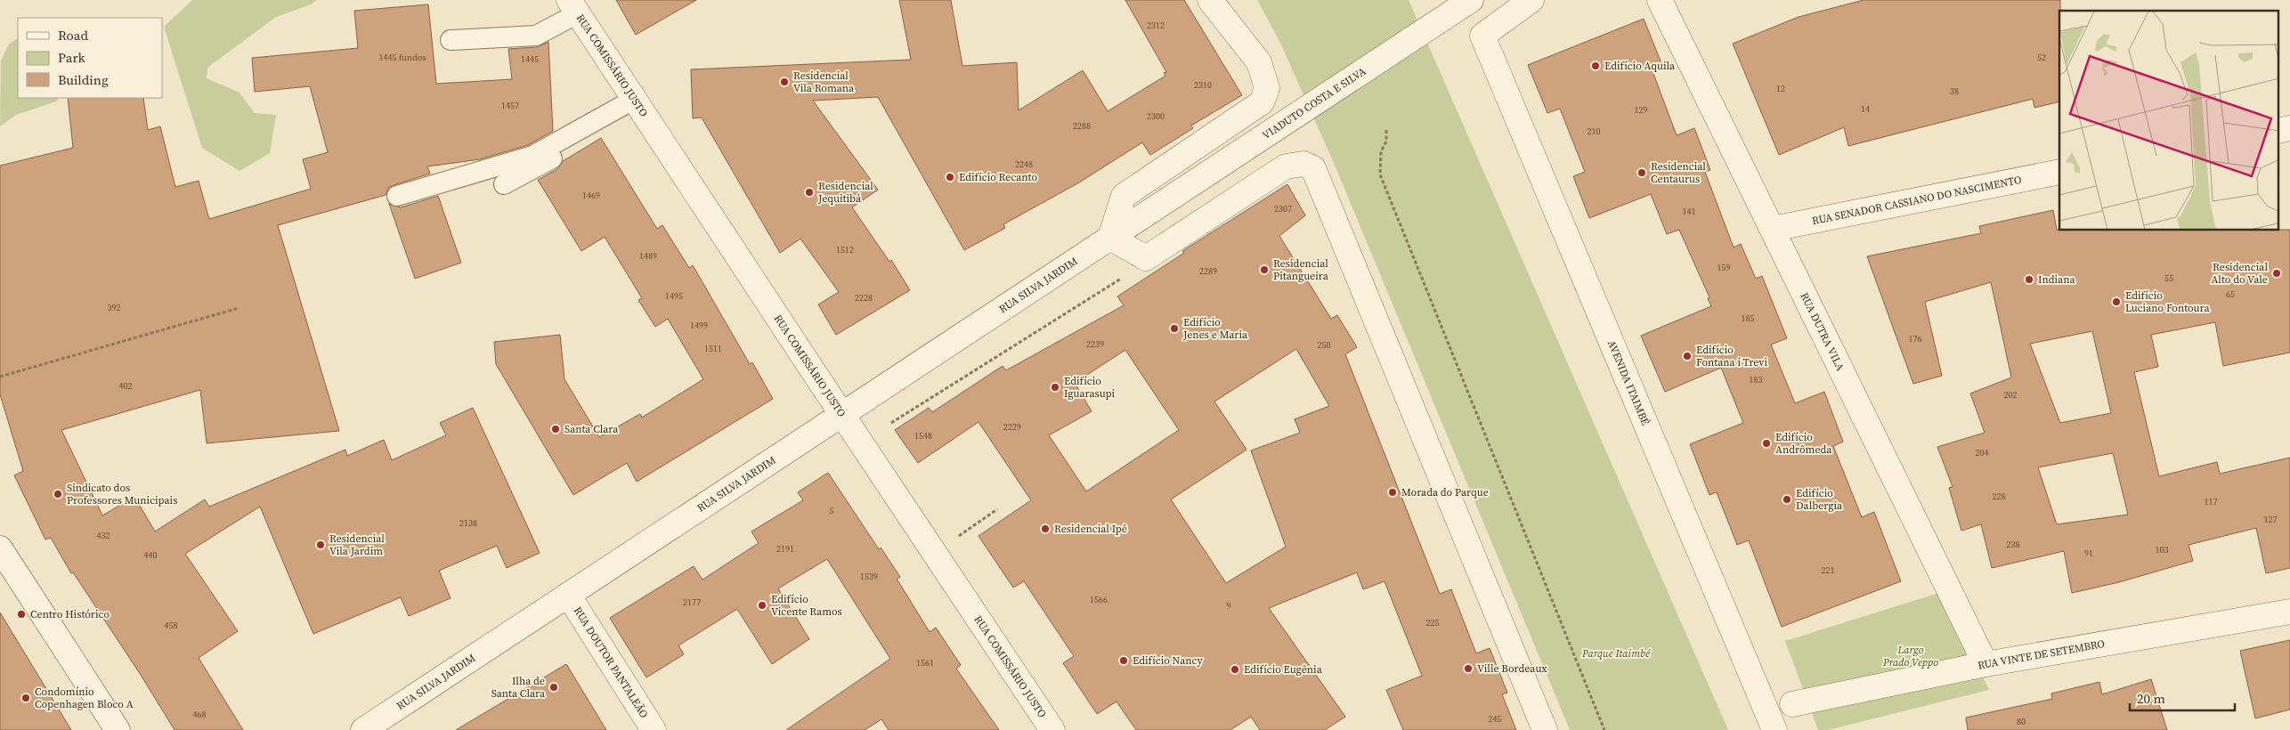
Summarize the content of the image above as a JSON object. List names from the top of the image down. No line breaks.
{"streets":{"street":["RUA COMISSÁRIO JUSTO","VIADUTO COSTA E SILVA","RUA SENADOR CASSIANO DO NASCIMENTO","RUA SILVA JARDIM","RUA DUTRA VILA","AVENIDA ITAIMBÉ","RUA VINTE DE SETEMBRO","RUA DOUTOR PANTALEÃO"]},"crossings":[["RUA COMISSÁRIO JUSTO","RUA SILVA JARDIM"],["VIADUTO COSTA E SILVA","RUA SILVA JARDIM"],["RUA SENADOR CASSIANO DO NASCIMENTO","RUA DUTRA VILA"],["RUA SILVA JARDIM","RUA DOUTOR PANTALEÃO"],["RUA DUTRA VILA","RUA VINTE DE SETEMBRO"]],"parks":["Largo Prado Veppo","Parque Itaimbé"],"places":["Edifício Aquila","Residencial Vila Romana","Residencial Centaurus","Edifício Recanto","Residencial Jequitibá","Residencial Pitangueira","Residencial Alto do Vale","Indiana","Edifício Luciano Fontoura","Edifício Jenes e Maria","Edifício Fontana i Trevi","Edifício Iguarasupi","Santa Clara","Edifício Andrômeda","Morada do Parque","Sindicato dos Professores Municipais","Edifício Dalbergia","Residencial Ipê","Residencial Vila Jardim","Edifício Vicente Ramos","Centro Histórico","Edifício Nancy","Ville Bordeaux","Edifício Eugênia","Ilha de Santa Clara","Condomínio Copenhagen Bloco A"],"house_numbers":["2312","1445 fundos","52","1445","2310","12","38","1457","14","129","2300","2288","210","2248","1469","2307","141","1512","1489","159","2289","55","65","1495","2228","392","185","1499","176","2239","250","1511","183","402","202","2229","1548","204","228","117","5","127","2138","432","238","2191","103","91","440","221","1539","1566","2177","9","225","458","1561","468","245","80"],"legend":["Road","Park","Building"],"scale_bar":"20 m"}
